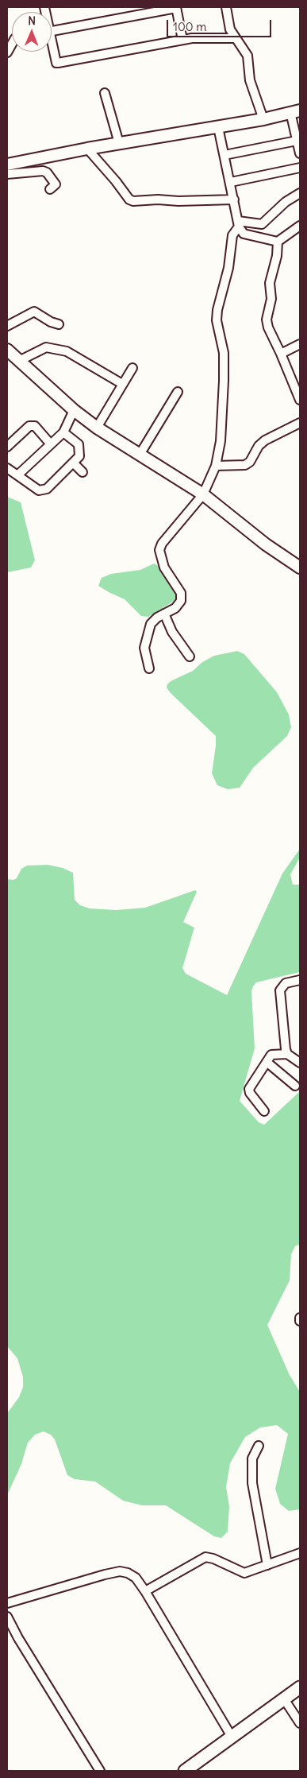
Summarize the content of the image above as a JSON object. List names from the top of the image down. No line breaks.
{"scale_bar":"100 m","north":"top"}
